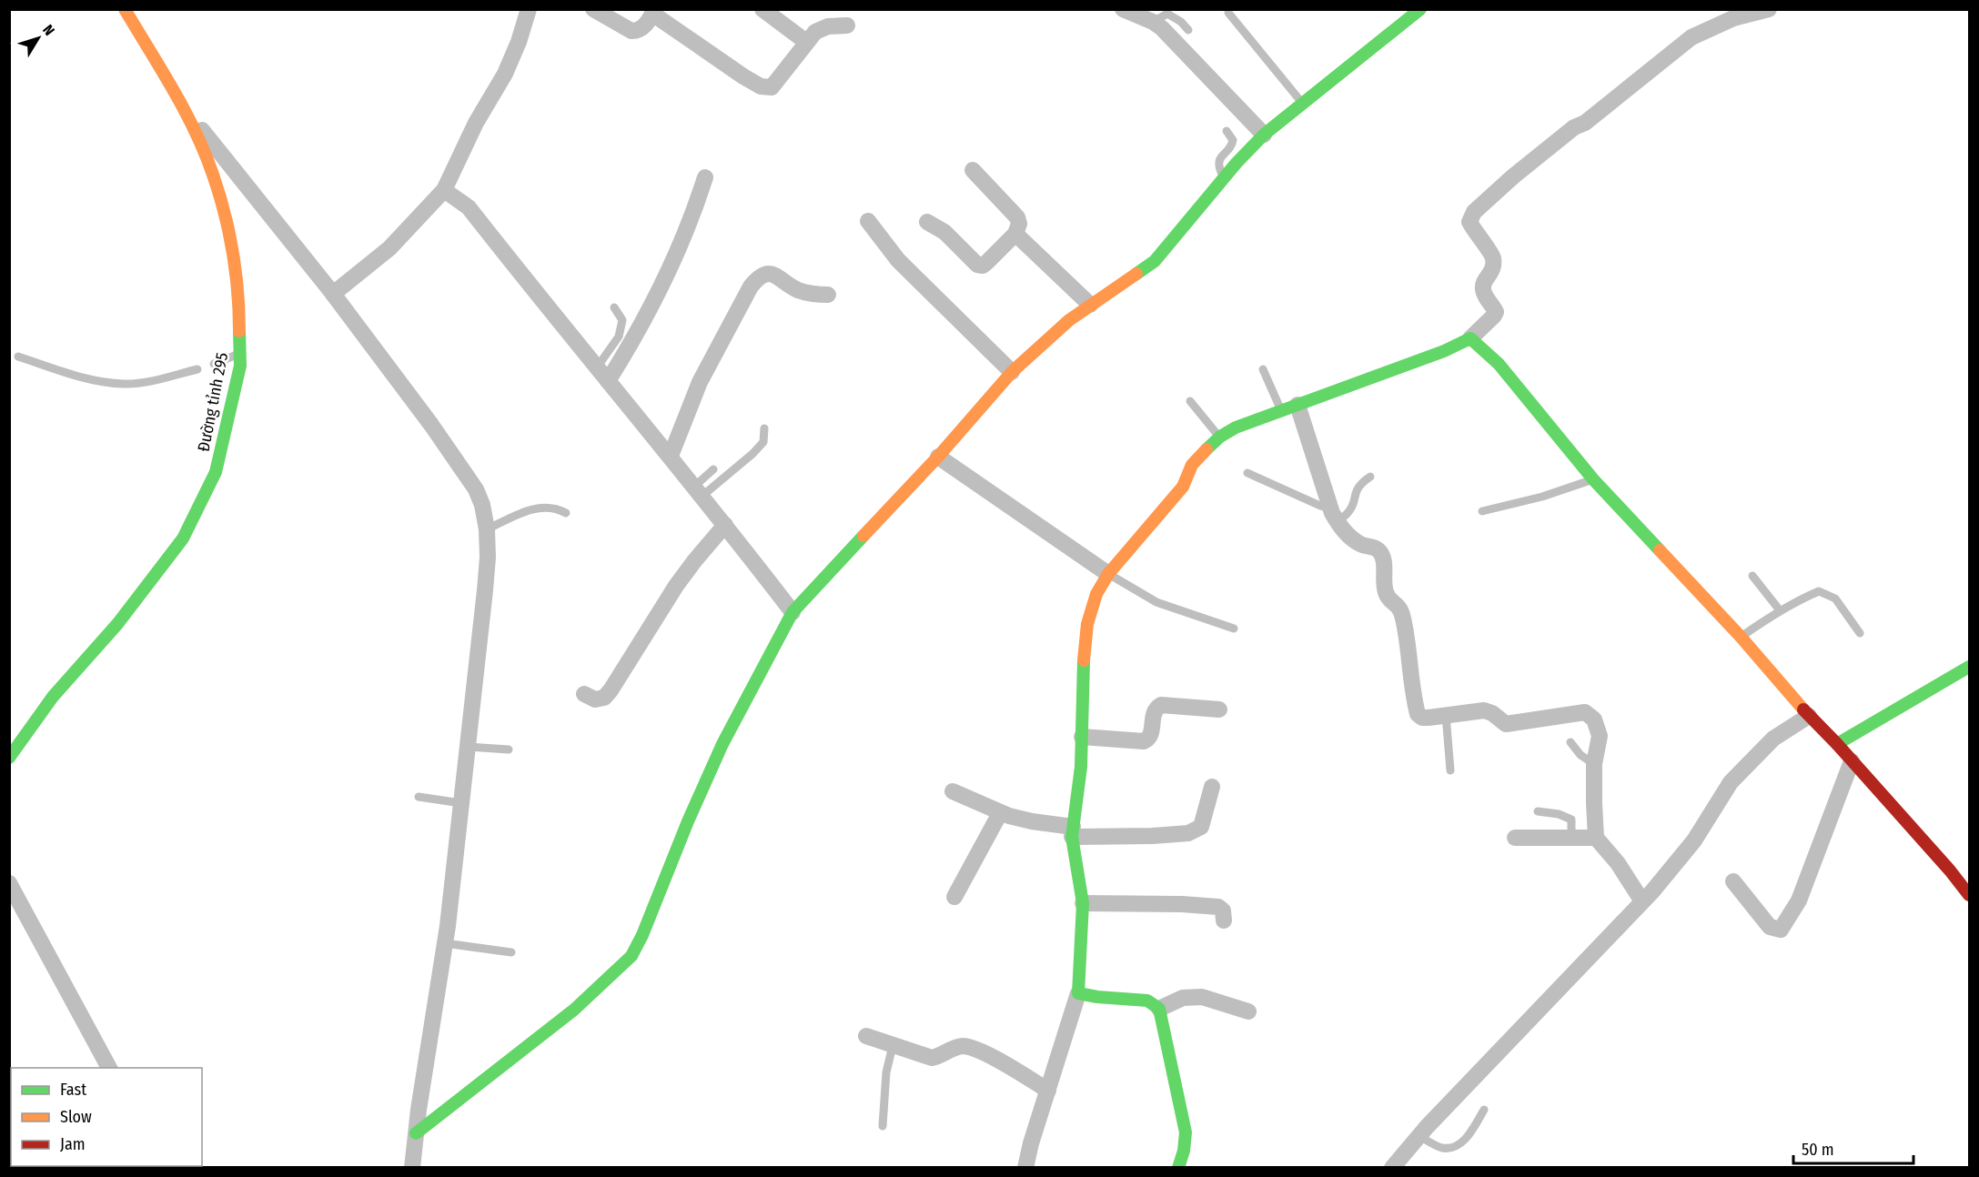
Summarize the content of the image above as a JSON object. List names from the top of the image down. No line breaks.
{"streets":{"street":["Đường tỉnh 295"]},"legend":["Fast","Slow","Jam"],"scale_bar":"50 m","north":"top right"}
